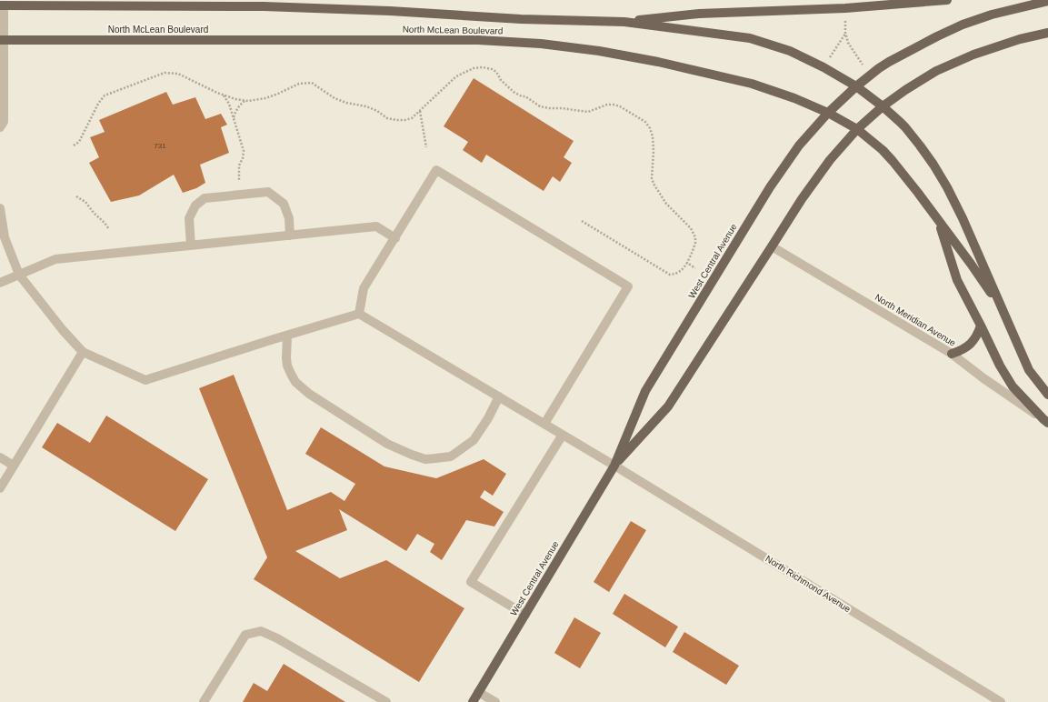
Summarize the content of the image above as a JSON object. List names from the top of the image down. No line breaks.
{"streets":{"main road":["North McLean Boulevard","West Central Avenue","North Meridian Avenue"],"street":["North Richmond Avenue"]},"crossings":[["North McLean Boulevard","West Central Avenue"],["North McLean Boulevard","North Meridian Avenue"],["West Central Avenue","North Meridian Avenue"],["West Central Avenue","North Richmond Avenue"]],"house_numbers":["731"]}
